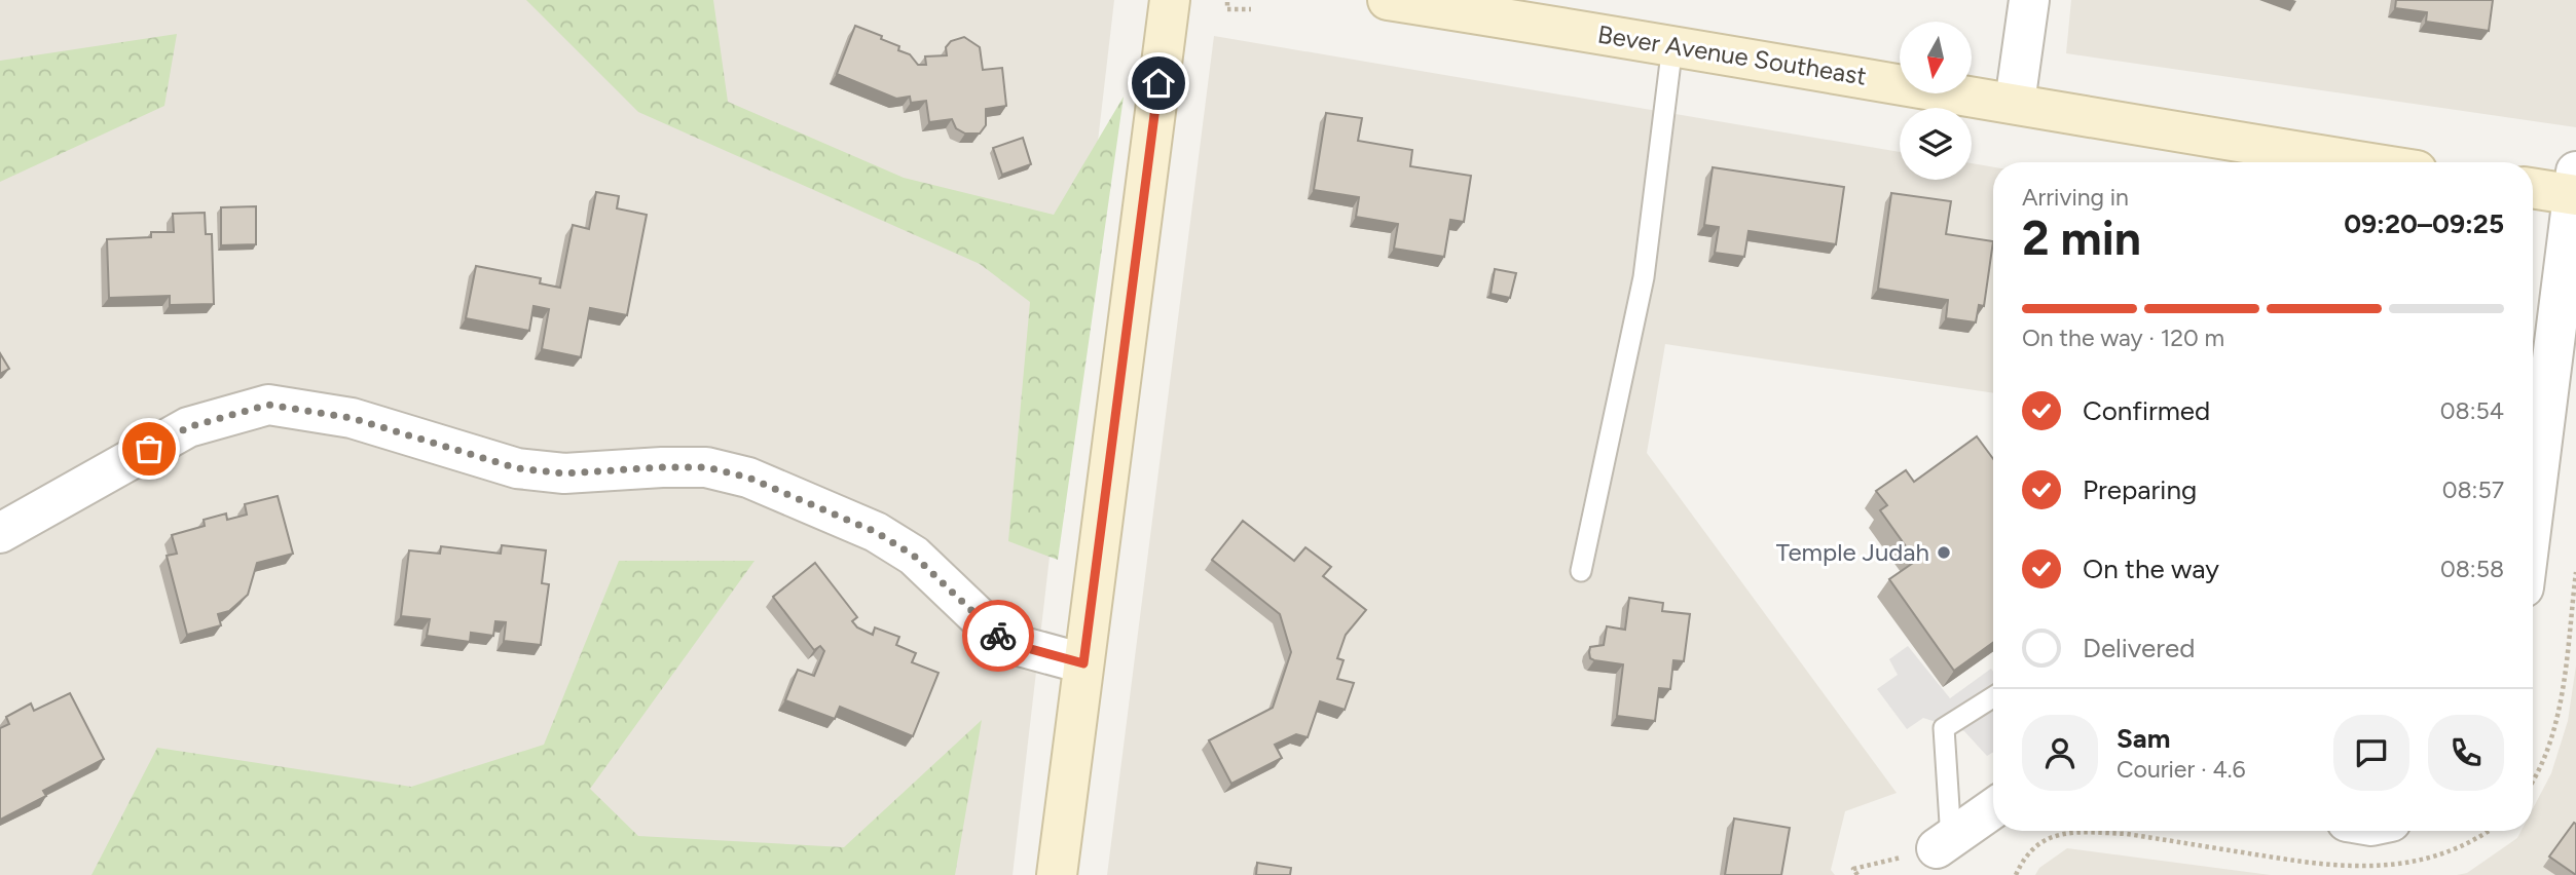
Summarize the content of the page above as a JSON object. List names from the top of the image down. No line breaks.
{"streets":{"street":["Bever Avenue Southeast"]},"places":["Temple Judah"],"north":"bottom","page":{"heading":["2 min","Arriving in","09:20–09:25"],"panel":["Sam","Courier · 4.6"],"bar":"On the way · 120 m","list":[["Confirmed","08:54"],["Preparing","08:57"],["On the way","08:58"],"Delivered"]}}
